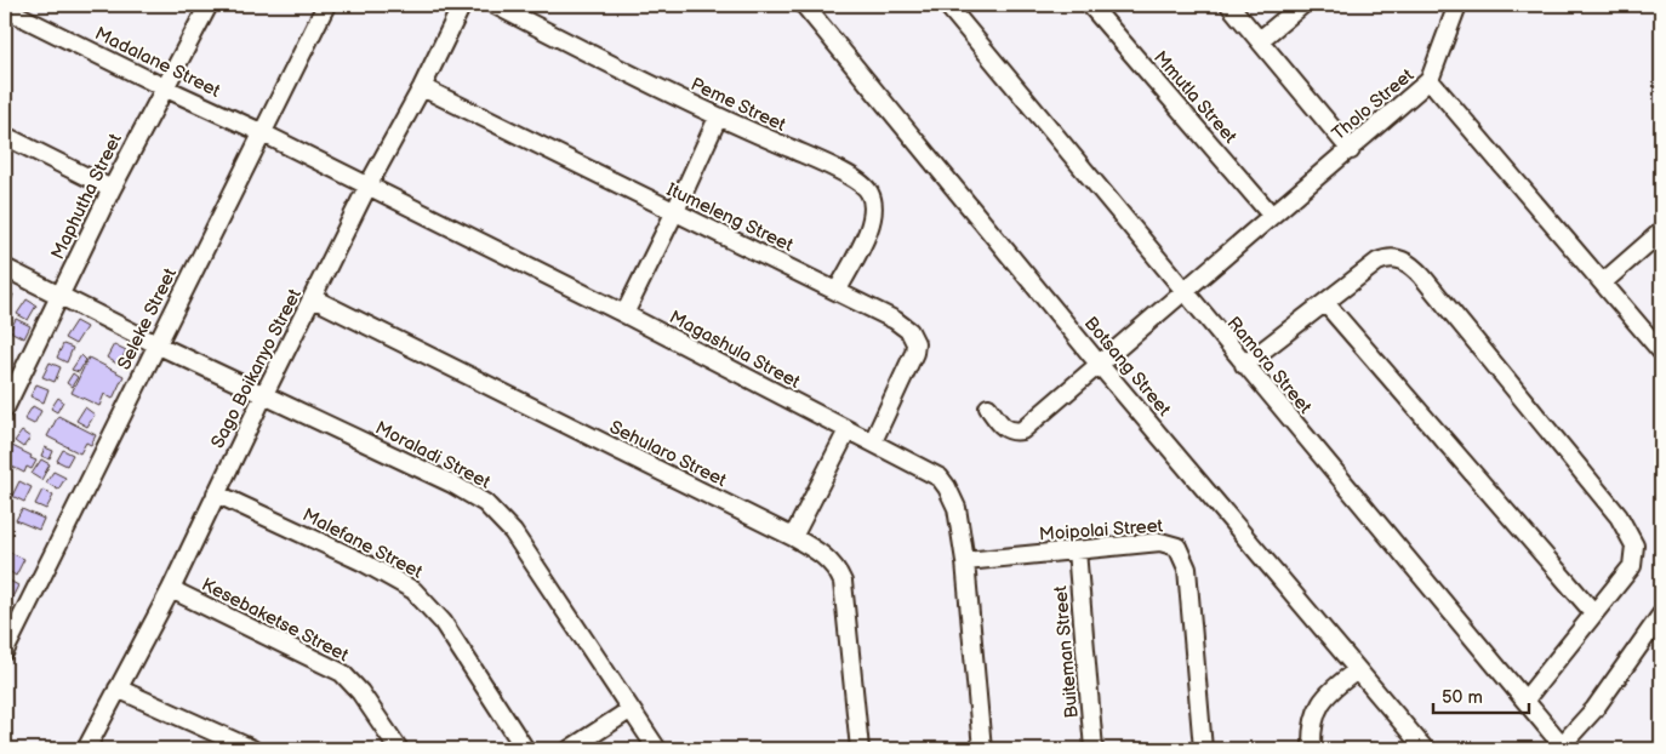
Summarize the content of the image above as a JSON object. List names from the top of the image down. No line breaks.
{"streets":{"street":["Madalane Street","Mmutla Street","Peme Street","Tholo Street","Maphutha Street","Itumeleng Street","Seleke Street","Magashula Street","Ramora Street","Botsang Street","Sago Boikanyo Street","Sehularo Street","Moraladi Street","Moipolai Street","Malefane Street","Kesebaketse Street","Buiteman Street"]},"crossings":[["Madalane Street","Maphutha Street"],["Madalane Street","Seleke Street"],["Madalane Street","Magashula Street"],["Mmutla Street","Tholo Street"],["Peme Street","Itumeleng Street"],["Tholo Street","Ramora Street"],["Tholo Street","Botsang Street"],["Maphutha Street","Moraladi Street"],["Itumeleng Street","Magashula Street"],["Itumeleng Street","Sago Boikanyo Street"],["Seleke Street","Magashula Street"],["Seleke Street","Moraladi Street"],["Magashula Street","Sago Boikanyo Street"],["Magashula Street","Moipolai Street"],["Sago Boikanyo Street","Sehularo Street"],["Sago Boikanyo Street","Moraladi Street"],["Sago Boikanyo Street","Malefane Street"],["Sago Boikanyo Street","Kesebaketse Street"],["Moipolai Street","Buiteman Street"]],"scale_bar":"50 m"}
